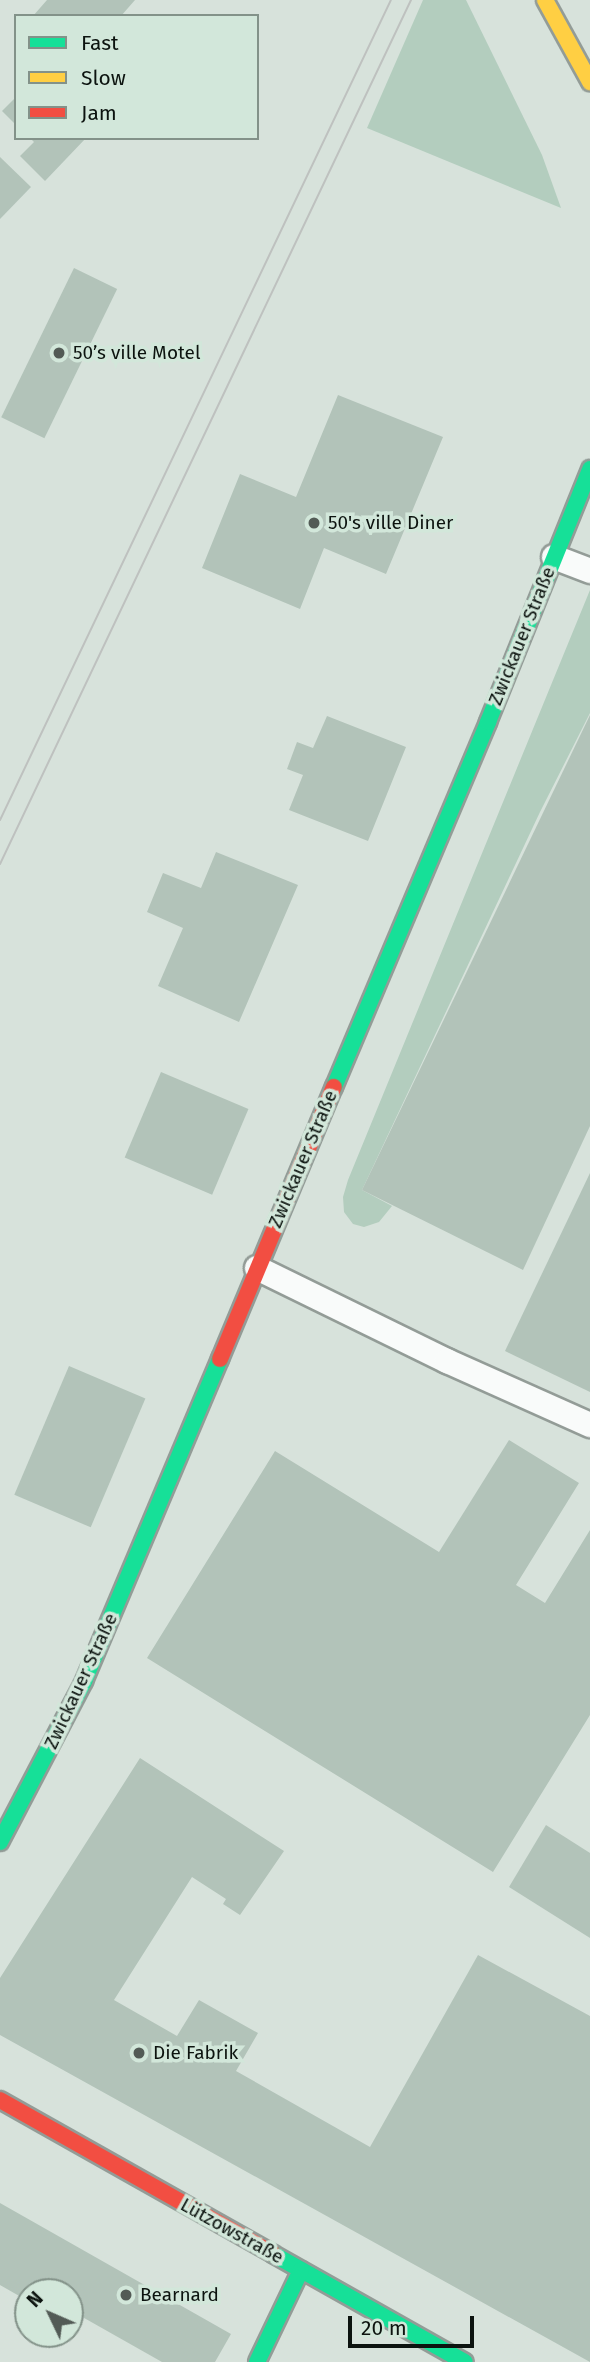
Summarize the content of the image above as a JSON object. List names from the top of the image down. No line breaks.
{"streets":{"main road":["Zwickauer Straße","Lützowstraße"]},"places":["50’s ville Motel","50's ville Diner","Die Fabrik","Bearnard"],"legend":["Fast","Slow","Jam"],"scale_bar":"20 m","north":"top left"}
